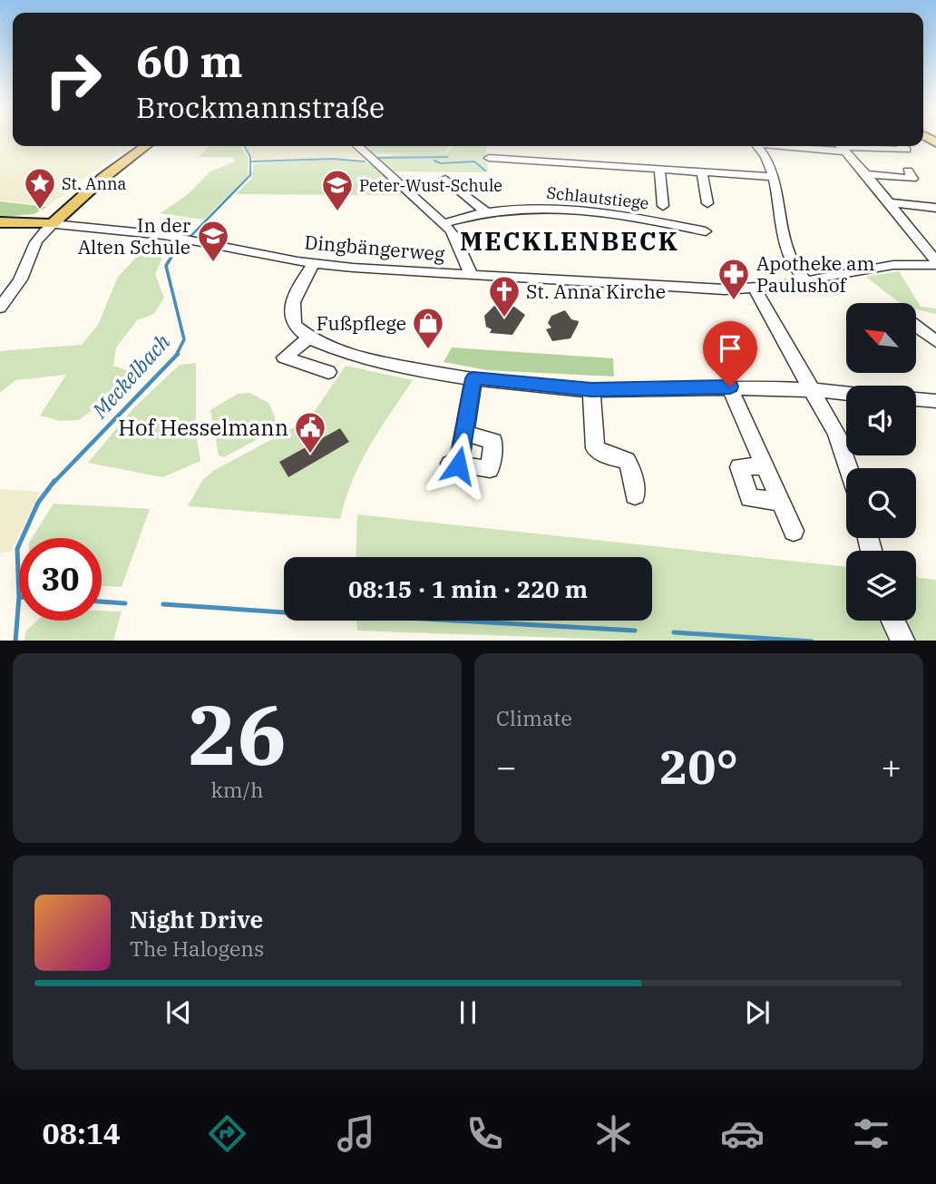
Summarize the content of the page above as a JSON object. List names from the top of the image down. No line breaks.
{"streets":{"main road":["Dingbängerweg"],"street":["Schlautstiege"]},"districts":["MECKLENBECK"],"water":["Meckelbach"],"places":{"place":["St. Anna"],"school or university":["Peter-Wust-Schule","In der Alten Schule"],"pharmacy":["Apotheke am Paulushof"],"church":["St. Anna Kirche"],"shop":["Fußpflege"],"public building":["Hof Hesselmann"]},"north":"top left","page":{"turn":["60 m","Brockmannstraße"],"limit":"30","trip":"08:15 · 1 min · 220 m","tile":[["26","km/h"],"Climate"],"heat":["−","20°","+"],"song":["Night Drive","The Halogens"],"tabs":"08:14"}}
